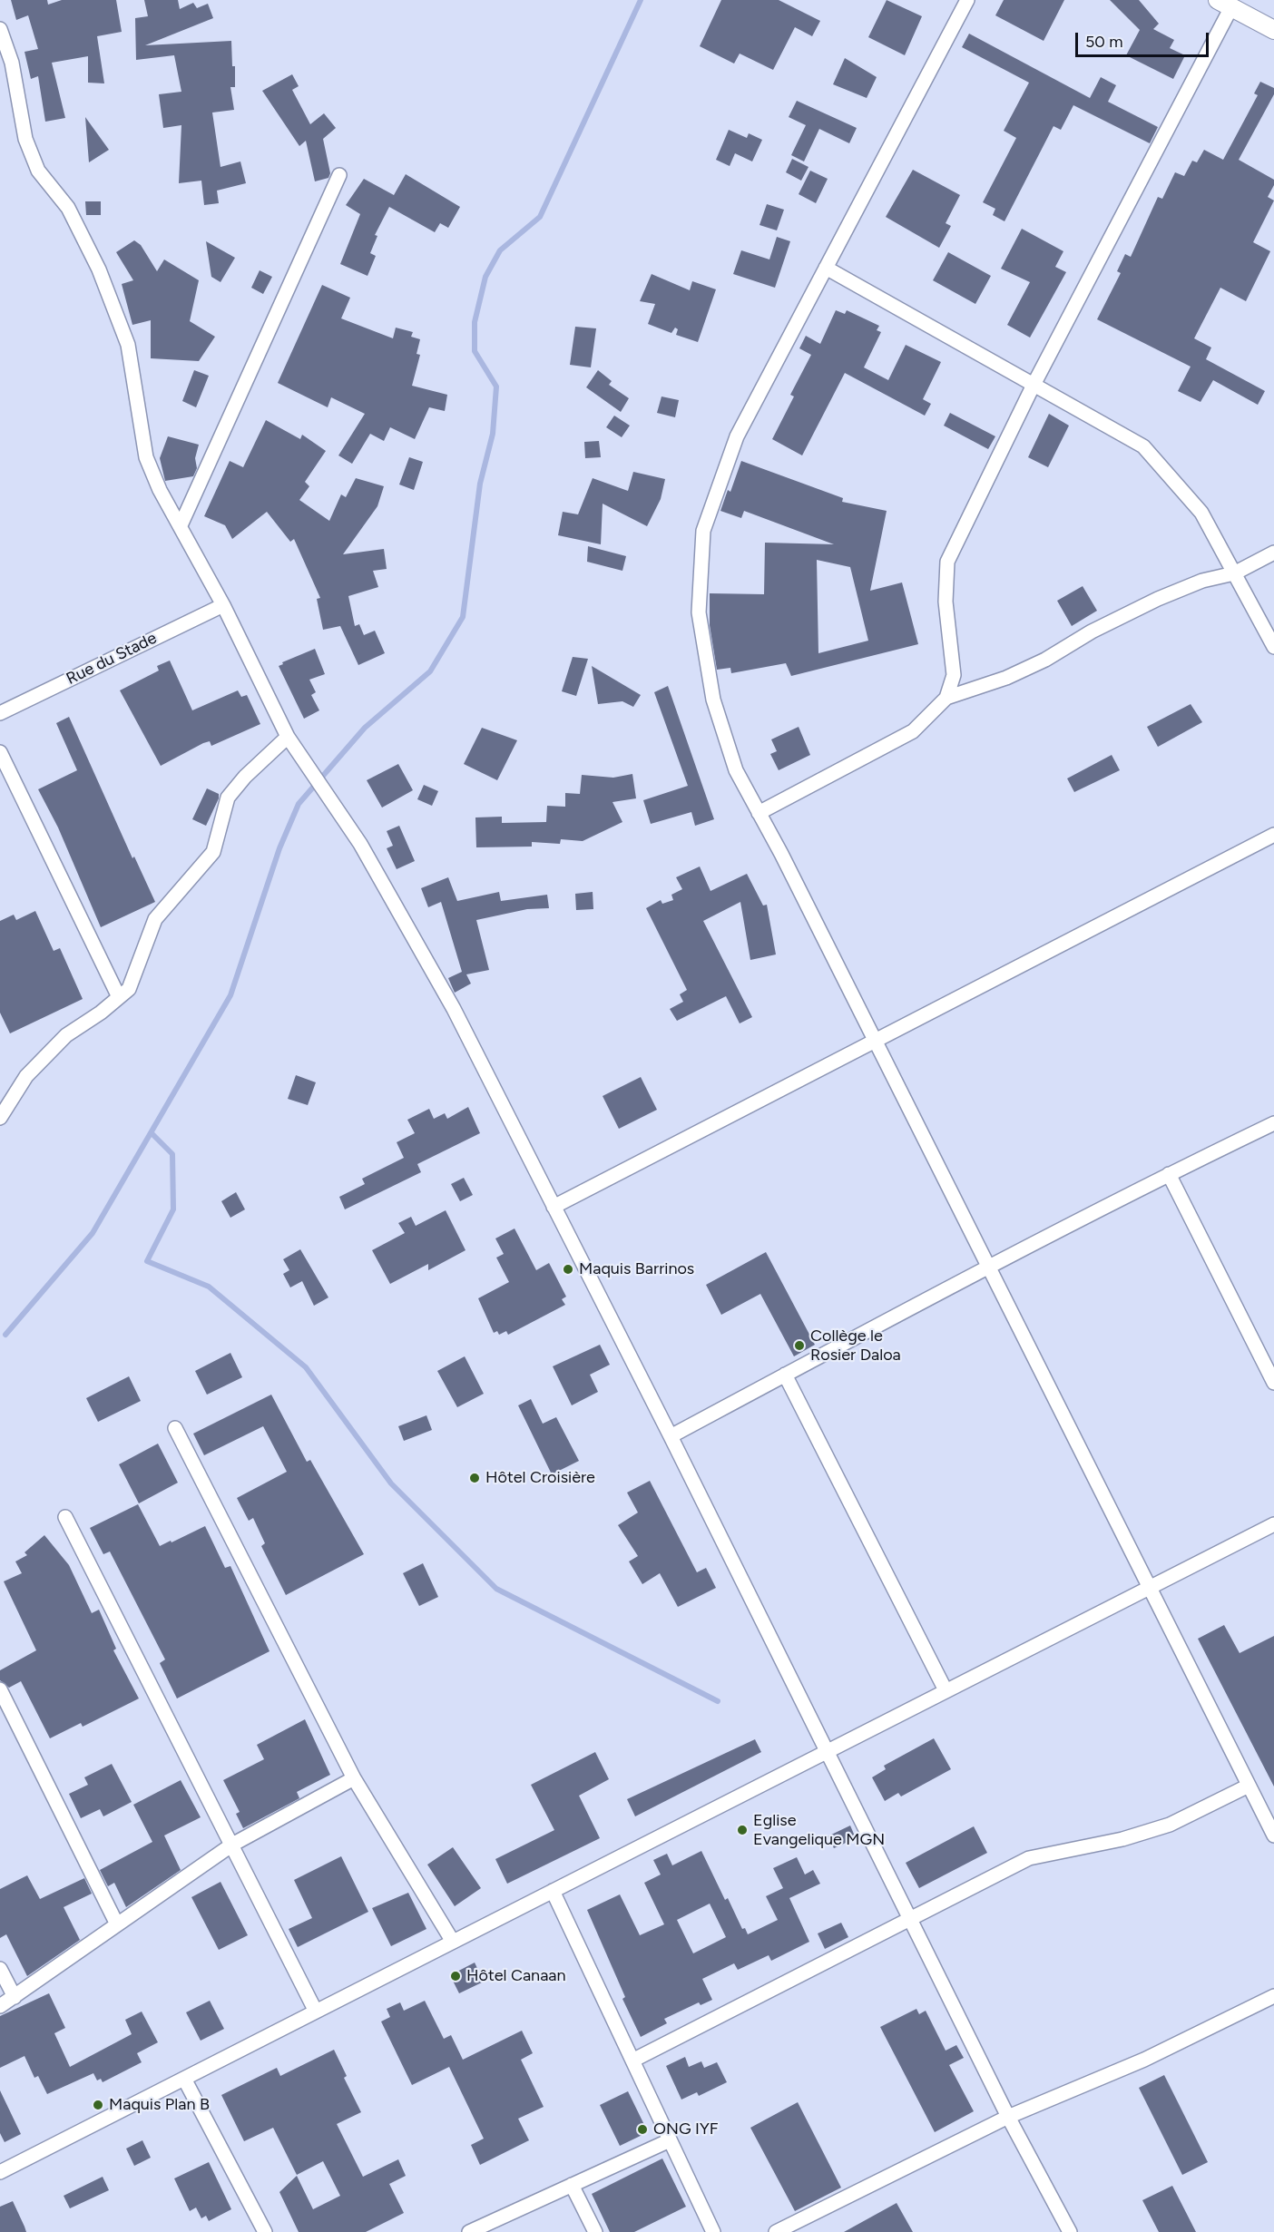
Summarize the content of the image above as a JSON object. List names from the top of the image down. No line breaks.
{"streets":{"street":["Rue du Stade"]},"places":["Maquis Barrinos","Collège le Rosier Daloa","Hôtel Croisière","Eglise Evangelique MGN","Hôtel Canaan","Maquis Plan B","ONG IYF"],"scale_bar":"50 m"}
